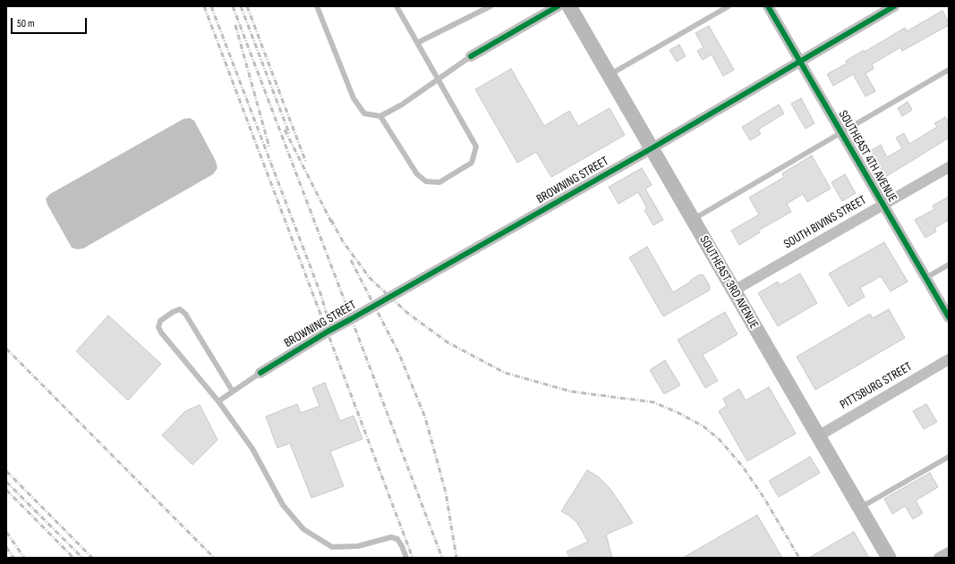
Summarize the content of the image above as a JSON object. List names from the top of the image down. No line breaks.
{"streets":{"main road":["SOUTHEAST 3RD AVENUE"],"street":["SOUTHEAST 4TH AVENUE","BROWNING STREET","SOUTH BIVINS STREET","PITTSBURG STREET"]},"crossings":[["SOUTHEAST 4TH AVENUE","BROWNING STREET"],["SOUTHEAST 4TH AVENUE","SOUTH BIVINS STREET"],["BROWNING STREET","SOUTHEAST 3RD AVENUE"],["SOUTH BIVINS STREET","SOUTHEAST 3RD AVENUE"],["SOUTHEAST 3RD AVENUE","PITTSBURG STREET"]],"scale_bar":"50 m"}
